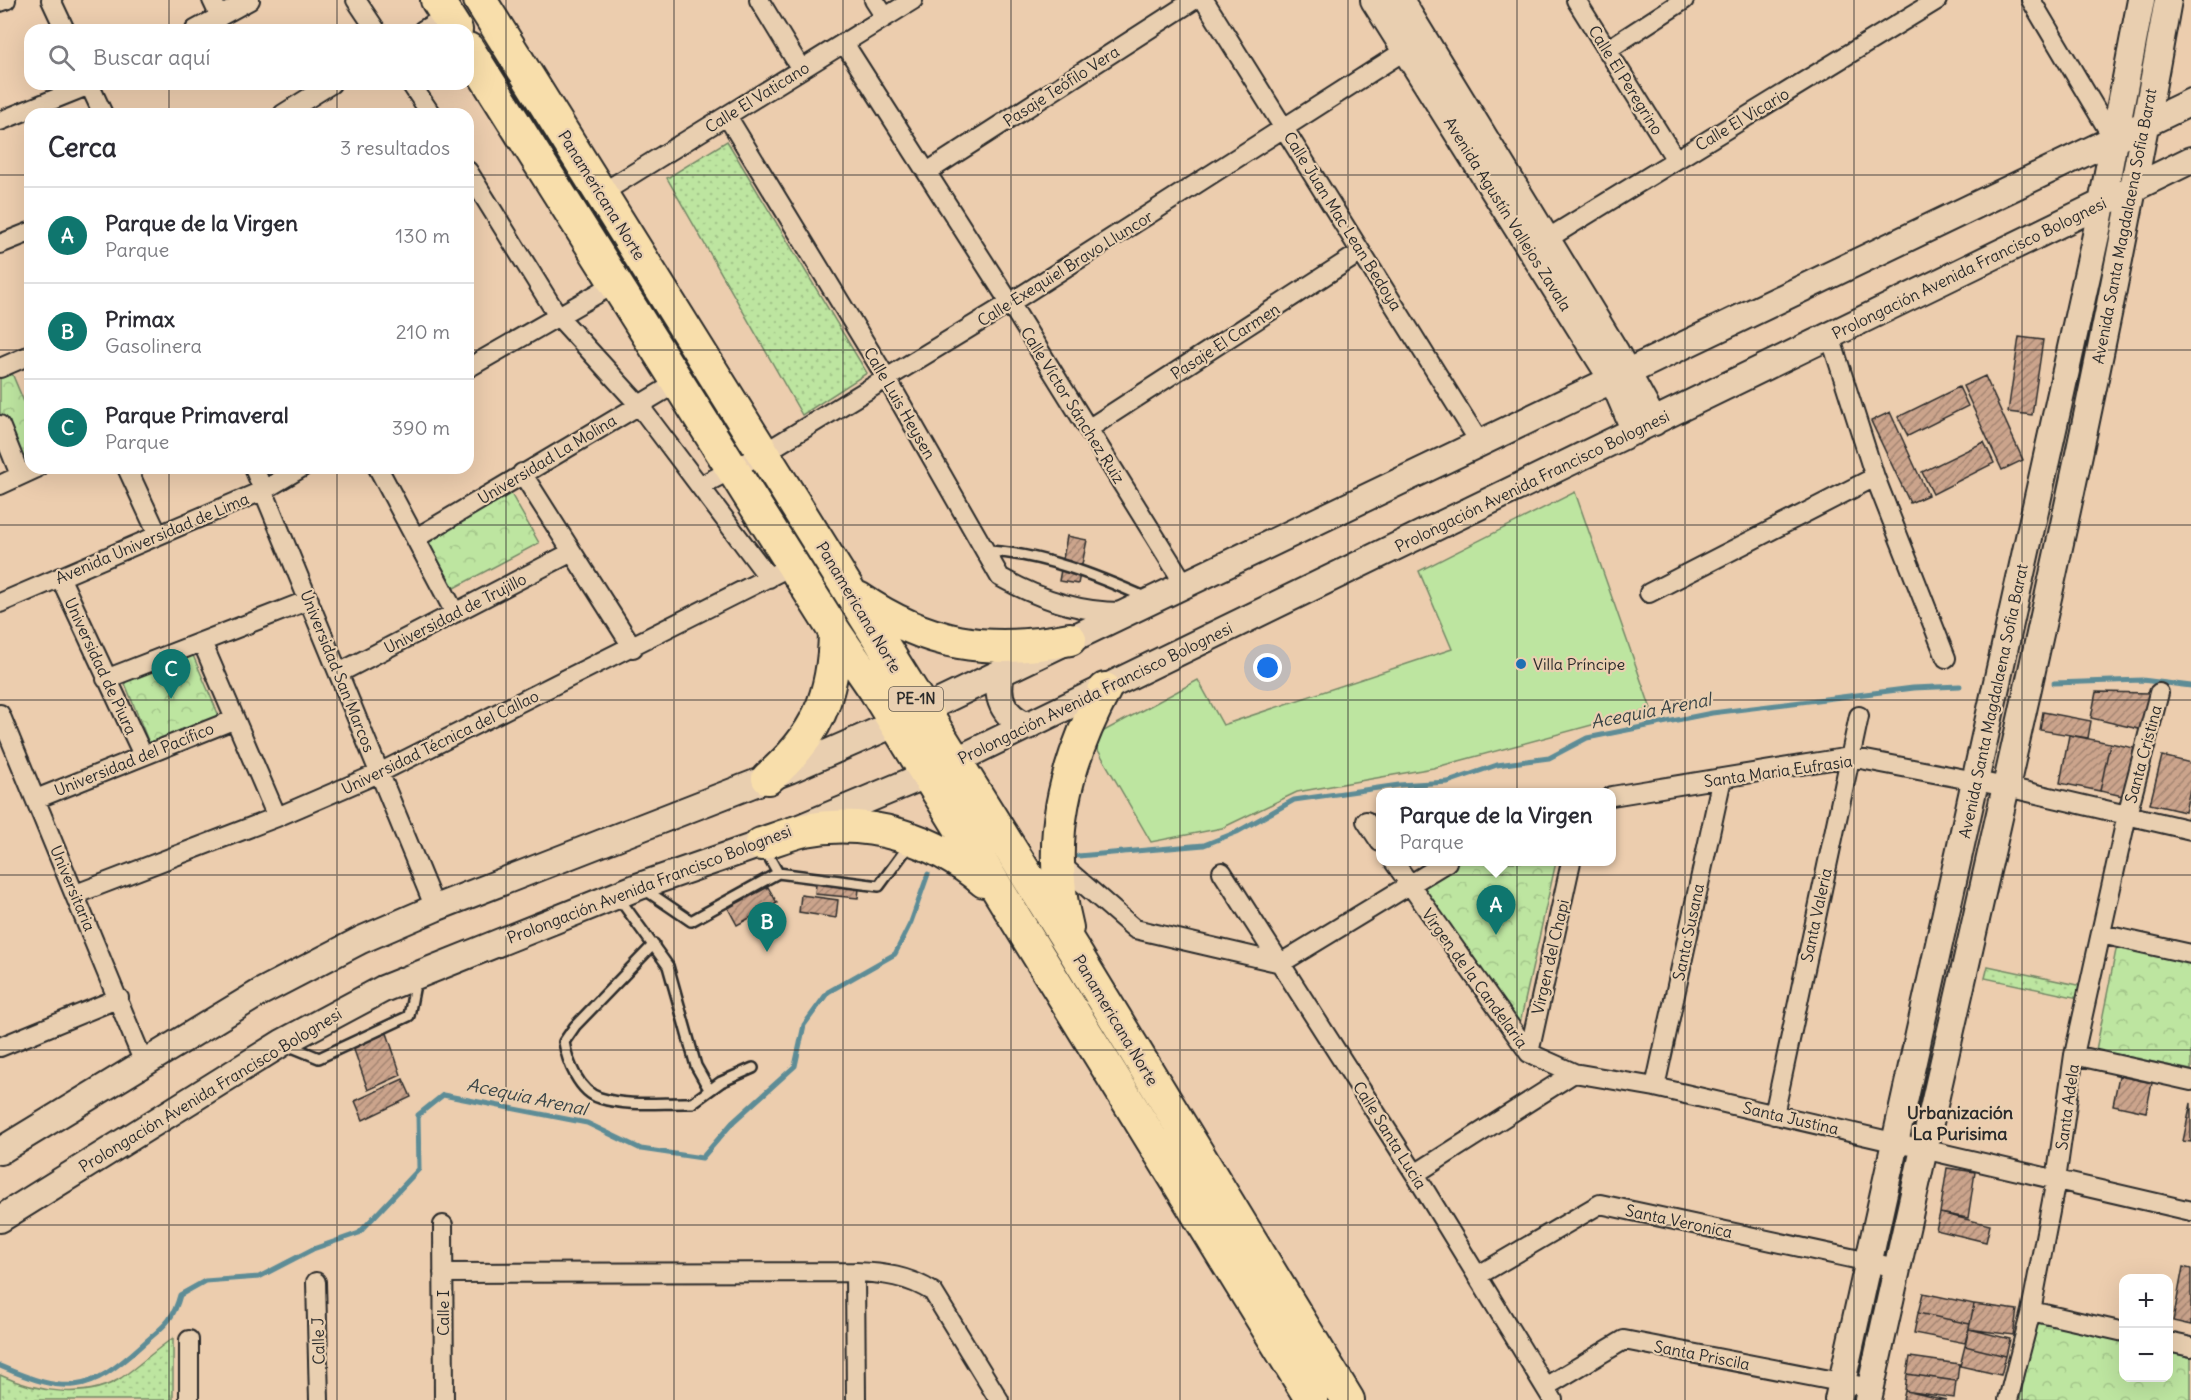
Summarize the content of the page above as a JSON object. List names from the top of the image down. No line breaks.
{"streets":{"highway":["Panamericana Norte","PE-1N"],"main road":["Avenida Agustín Vallejos Zavala","Avenida Santa Magdalaena Sofia Barat","Prolongación Avenida Francisco Bolognesi"],"street":["Calle El Peregrino","Pasaje Teófilo Vera","Calle El Vaticano","Calle El Vicario","Calle Juan Mac Lean Bedoya","Calle Exequiel Bravo Lluncor","Pasaje El Carmen","Calle Luis Heysen","Calle Víctor Sánchez Ruiz","Universidad La Molina","Avenida Universidad de Lima","Universidad de Trujillo","Universidad de Piura","Universidad San Marcos","Universidad Técnica del Callao","Santa Cristina","Universidad del Pacífico","Santa Maria Eufrasia","Universitaria","Santa Valeria","Santa Susana","Virgen del Chapi","Virgen de la Candelaria","Santa Adela","Santa Justina","Calle Santa Lucia","Santa Veronica","Calle I","Calle J","Santa Priscila"]},"crossings":[["Calle El Peregrino","Calle El Vicario"],["Pasaje Teófilo Vera","Calle Víctor Sánchez Ruiz"],["Calle El Vaticano","Panamericana Norte"],["Calle El Vaticano","Calle Luis Heysen"],["Calle El Vaticano","Calle Víctor Sánchez Ruiz"],["Calle El Vicario","Avenida Agustín Vallejos Zavala"],["Panamericana Norte","Calle Exequiel Bravo Lluncor"],["Panamericana Norte","Prolongación Avenida Francisco Bolognesi"],["Panamericana Norte","Universidad La Molina"],["Panamericana Norte","Universidad Técnica del Callao"],["Avenida Agustín Vallejos Zavala","Calle Exequiel Bravo Lluncor"],["Avenida Agustín Vallejos Zavala","Prolongación Avenida Francisco Bolognesi"],["Calle Juan Mac Lean Bedoya","Calle Exequiel Bravo Lluncor"],["Calle Juan Mac Lean Bedoya","Pasaje El Carmen"],["Avenida Santa Magdalaena Sofia Barat","Prolongación Avenida Francisco Bolognesi"],["Avenida Santa Magdalaena Sofia Barat","Santa Maria Eufrasia"],["Avenida Santa Magdalaena Sofia Barat","Santa Justina"],["Avenida Santa Magdalaena Sofia Barat","Santa Veronica"],["Avenida Santa Magdalaena Sofia Barat","Santa Priscila"],["Calle Exequiel Bravo Lluncor","Calle Luis Heysen"],["Calle Exequiel Bravo Lluncor","Calle Víctor Sánchez Ruiz"],["Pasaje El Carmen","Calle Víctor Sánchez Ruiz"],["Avenida Universidad de Lima","Universidad de Piura"],["Avenida Universidad de Lima","Universidad San Marcos"],["Universidad de Trujillo","Universidad San Marcos"],["Universidad de Piura","Universidad del Pacífico"],["Universidad San Marcos","Universidad Técnica del Callao"],["Universidad Técnica del Callao","Universitaria"],["Santa Cristina","Santa Maria Eufrasia"],["Santa Cristina","Santa Adela"],["Universidad del Pacífico","Universitaria"],["Santa Maria Eufrasia","Santa Valeria"],["Santa Maria Eufrasia","Santa Susana"],["Santa Maria Eufrasia","Santa Adela"],["Santa Valeria","Santa Justina"],["Santa Susana","Santa Justina"],["Virgen del Chapi","Virgen de la Candelaria"],["Virgen de la Candelaria","Santa Justina"],["Santa Adela","Santa Justina"],["Calle Santa Lucia","Santa Veronica"],["Calle Santa Lucia","Santa Priscila"]],"districts":["Urbanización La Purisima"],"water":["Acequia Arenal"],"places":["Villa Príncipe"],"page":{"search":"Buscar aquí","heading":["Cerca","3 resultados"],"list":[{"mark":"A","name":"Parque de la Virgen","note":"Parque","value":"130 m"},{"mark":"B","name":"Primax","note":"Gasolinera","value":"210 m"},{"mark":"C","name":"Parque Primaveral","note":"Parque","value":"390 m"}],"pins":["C","A","B"],"popup":["Parque de la Virgen","Parque"],"map_buttons":["+","−"]}}
